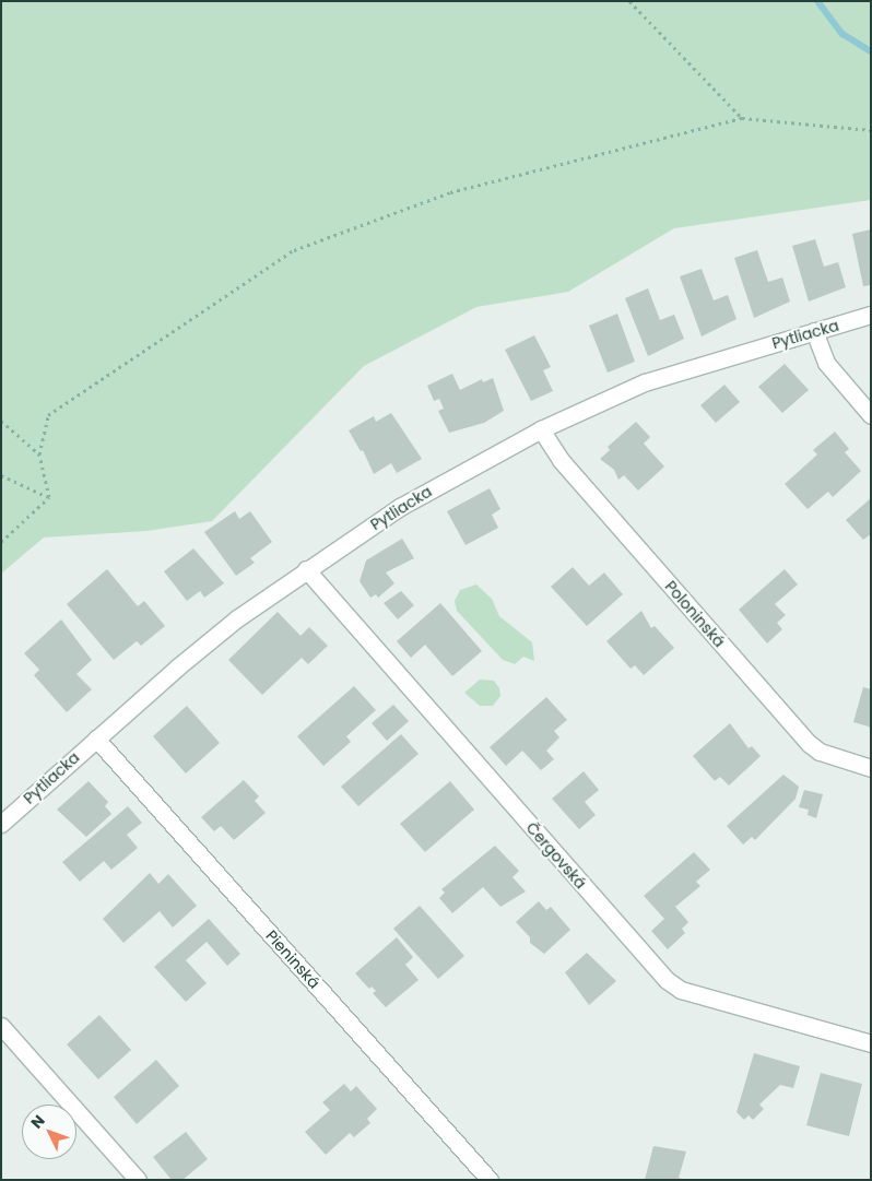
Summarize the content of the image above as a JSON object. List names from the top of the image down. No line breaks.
{"streets":{"street":["Pytliacka","Poloninská","Čergovská","Pieninská"]},"crossings":[["Pytliacka","Poloninská"],["Pytliacka","Čergovská"],["Pytliacka","Pieninská"]],"north":"top left"}
